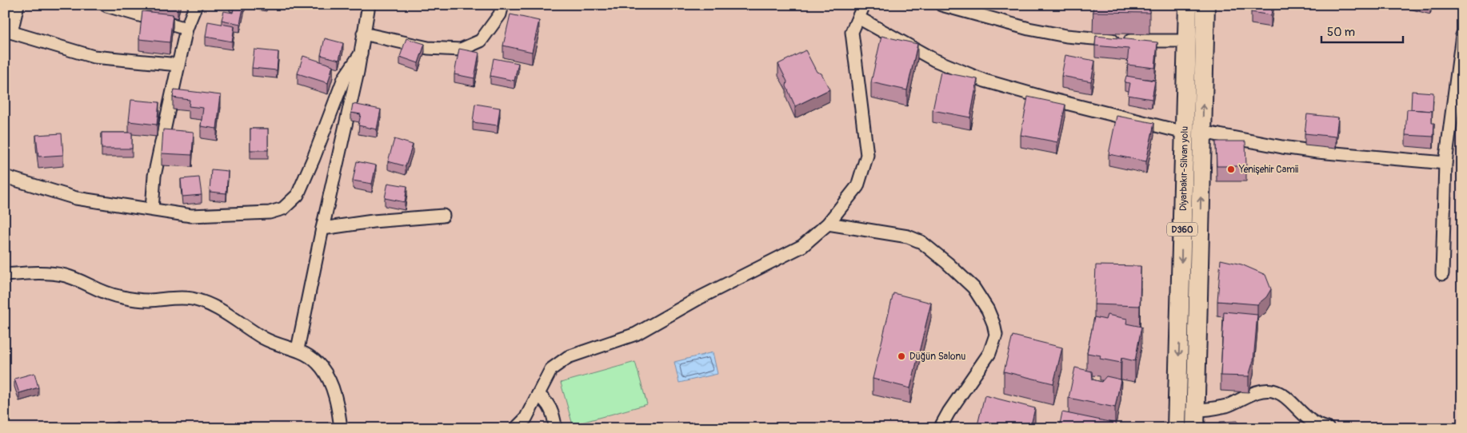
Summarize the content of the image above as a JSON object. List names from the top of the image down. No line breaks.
{"streets":{"highway":["Diyarbakır-Silvan yolu","D360"]},"places":["Yenişehir Camii","Düğün Salonu"],"scale_bar":"50 m"}
